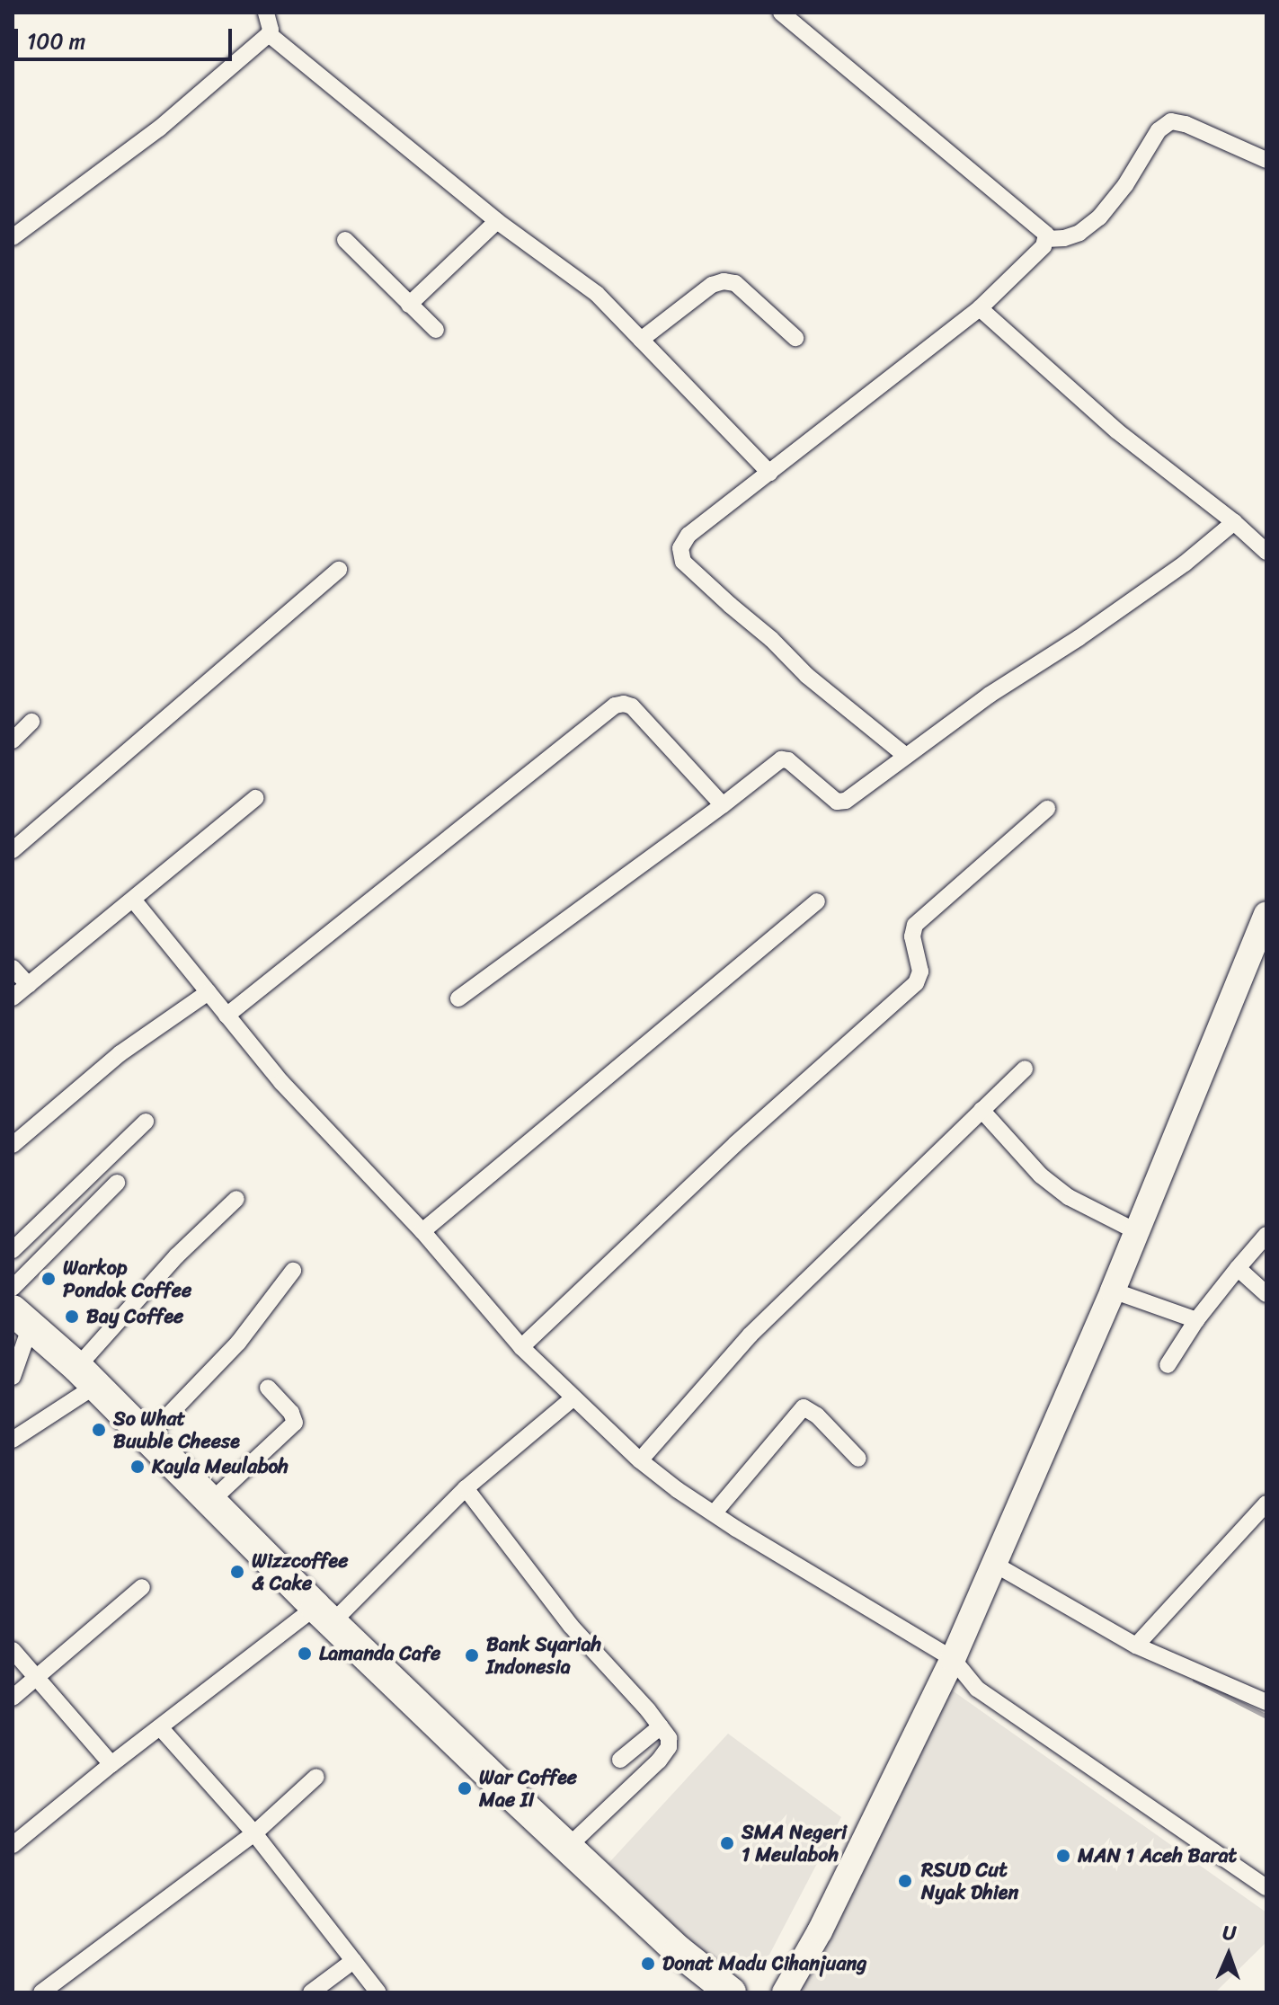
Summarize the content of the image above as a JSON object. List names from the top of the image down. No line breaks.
{"places":["Warkop Pondok Coffee","Bay Coffee","So What Buuble Cheese","Kayla Meulaboh","Wizzcoffee & Cake","Lamanda Cafe","Bank Syariah Indonesia","War Coffee Mae II","SMA Negeri 1 Meulaboh","MAN 1 Aceh Barat","RSUD Cut Nyak Dhien","Donat Madu Cihanjuang"],"scale_bar":"100 m","north":"top"}
